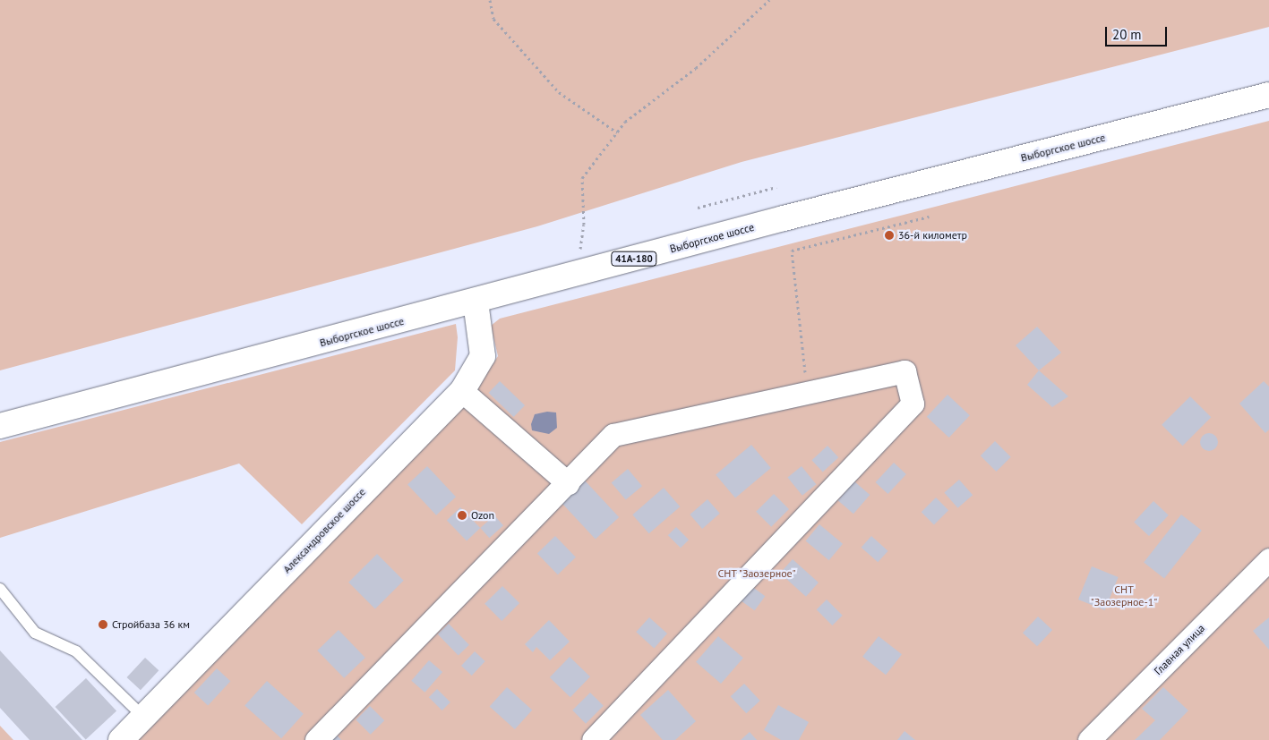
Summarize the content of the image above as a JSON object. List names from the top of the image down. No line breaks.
{"streets":{"main road":["Выборгское шоссе","41А-180","Александровское шоссе"],"street":["Главная улица"]},"crossings":[["Выборгское шоссе","Александровское шоссе"]],"parks":["СНТ \"Заозерное\"","СНТ \"Заозерное-1\""],"places":["36-й километр","Ozon","Стройбаза 36 км"],"scale_bar":"20 m"}
